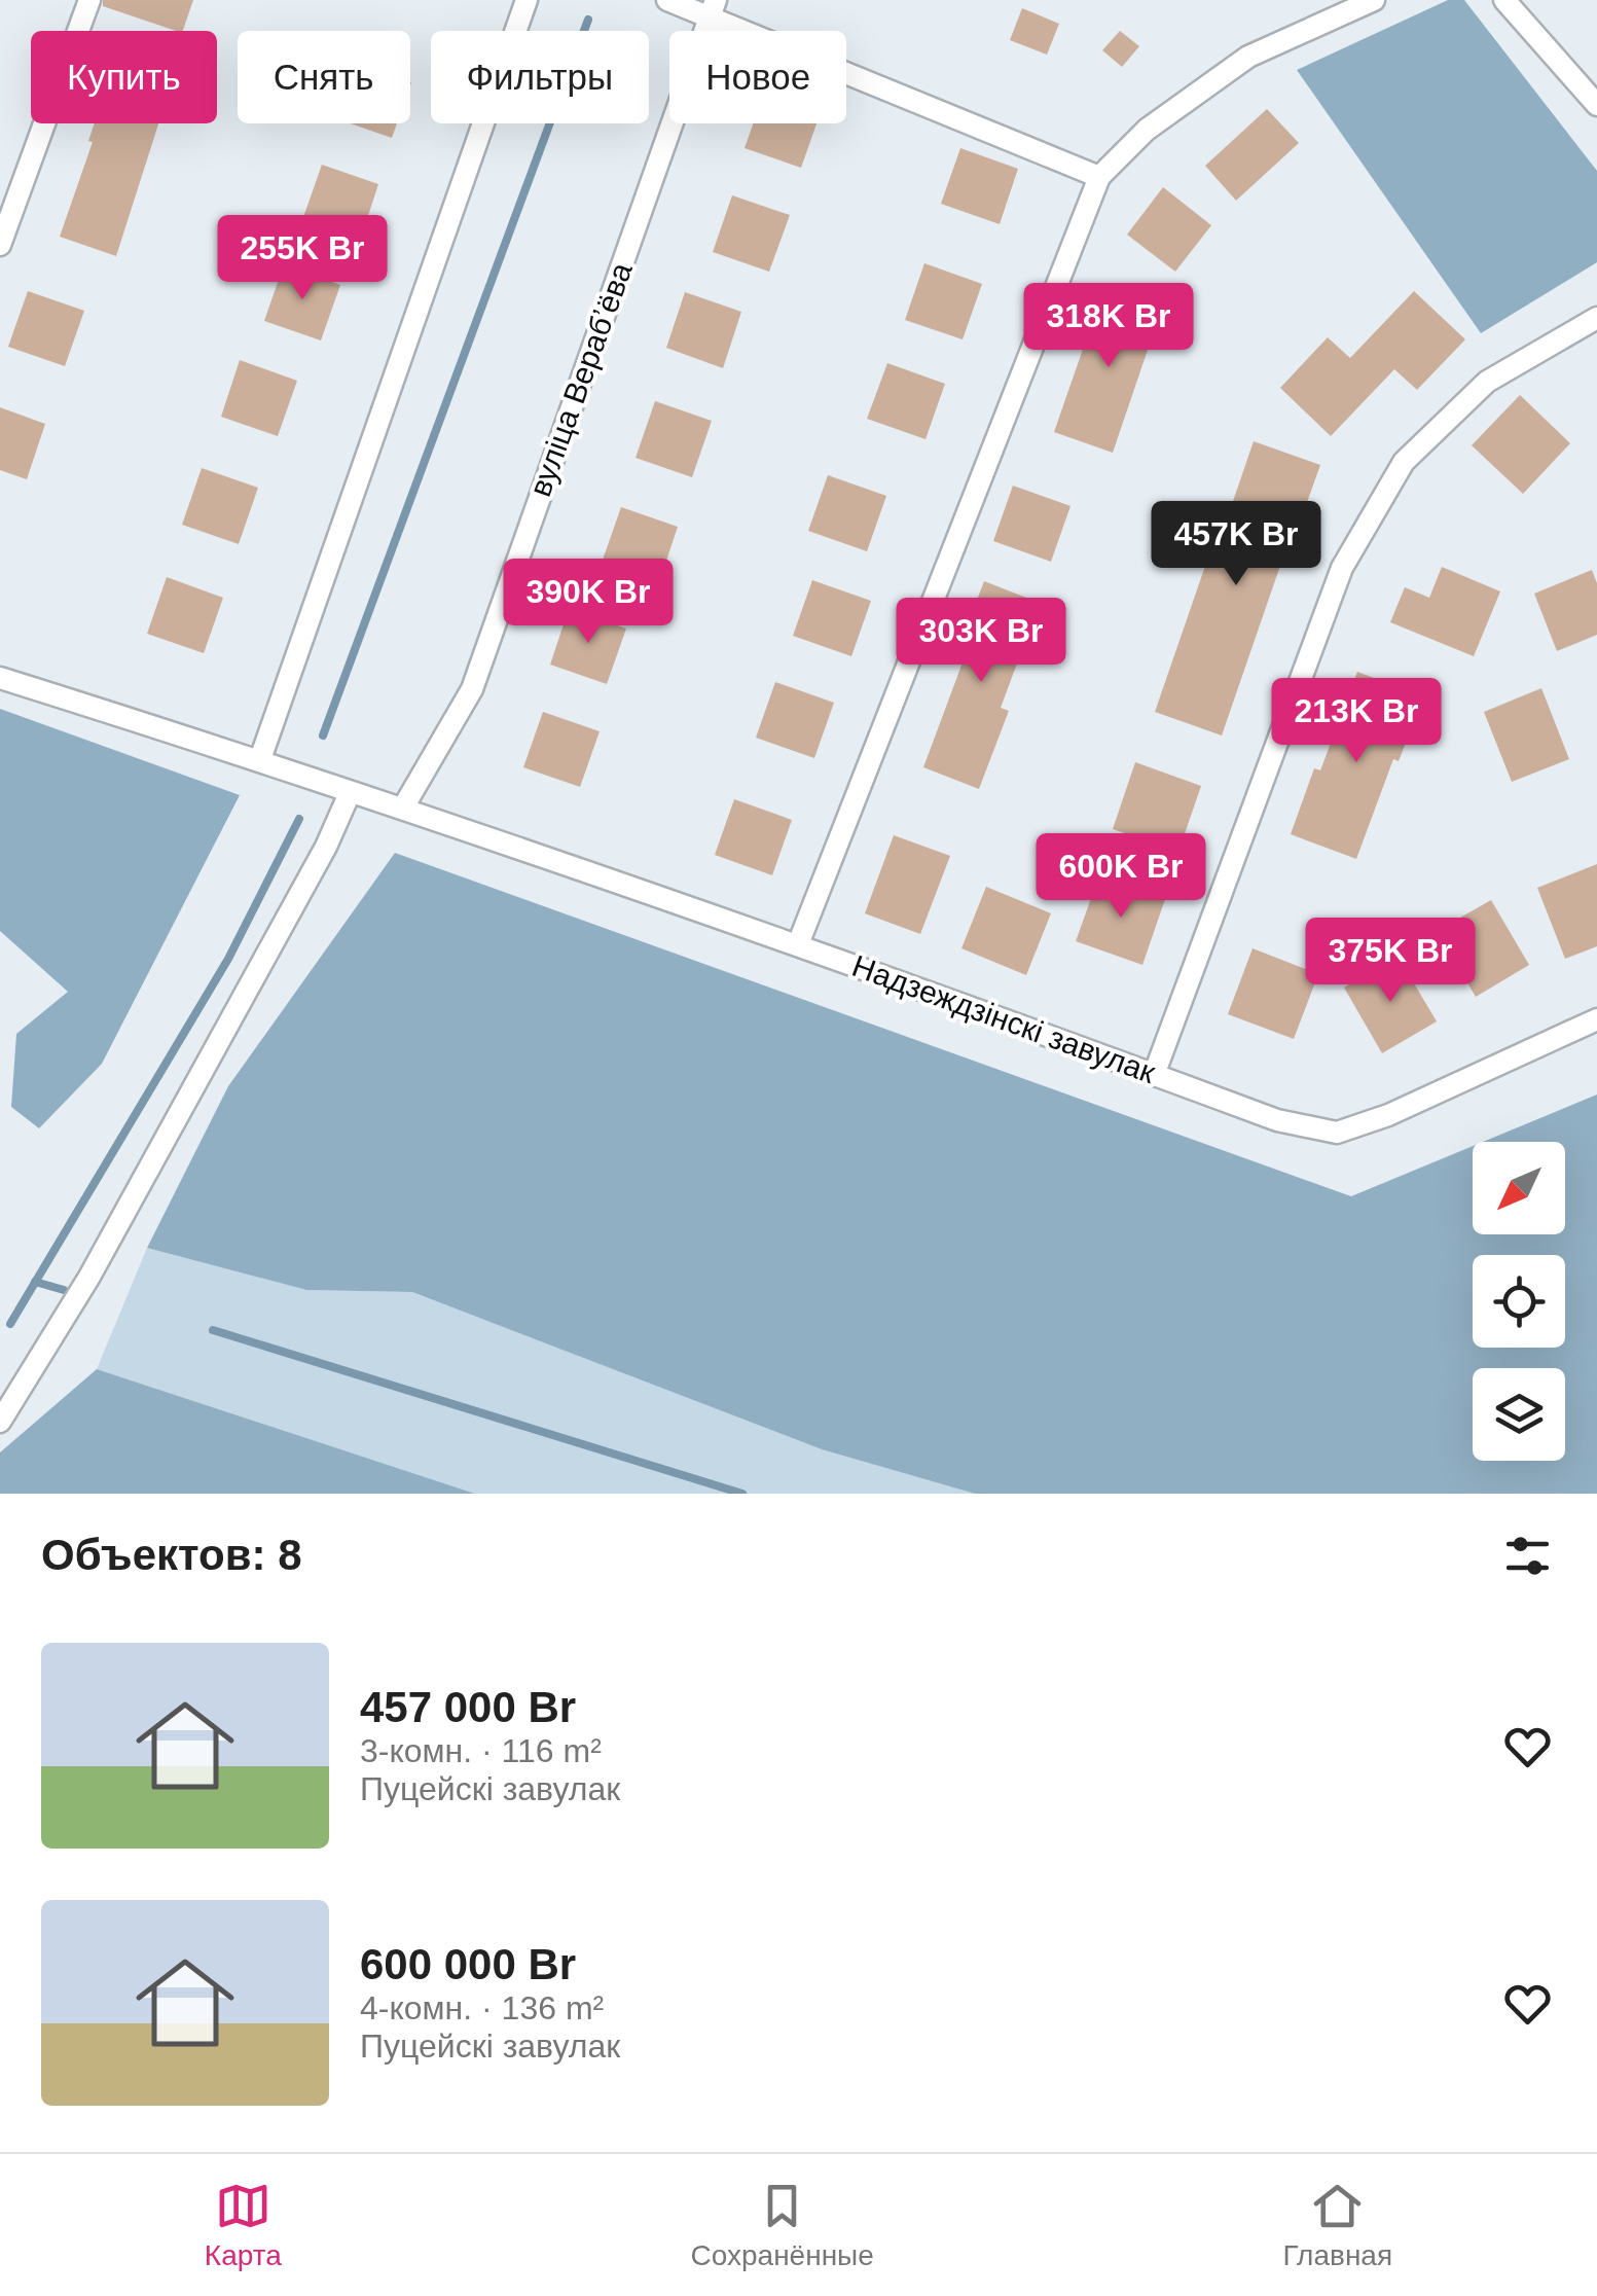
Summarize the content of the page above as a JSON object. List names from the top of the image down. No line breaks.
{"streets":{"street":["вуліца Верабʼёва","Надзеждзінскі завулак"]},"crossings":[["вуліца Верабʼёва","Надзеждзінскі завулак"]],"north":"bottom left","page":{"chip":["Купить","Снять","Фильтры","Новое"],"price":["255K Br","318K Br","457K Br","390K Br","303K Br","213K Br","600K Br","375K Br"],"heading":"Объектов: 8","list":[{"name":"457 000 Br","note":"3-комн. · 116 m² · Пуцейскі завулак"},{"name":"600 000 Br","note":"4-комн. · 136 m² · Пуцейскі завулак"}],"tabs":["Карта","Сохранённые","Главная"]}}
